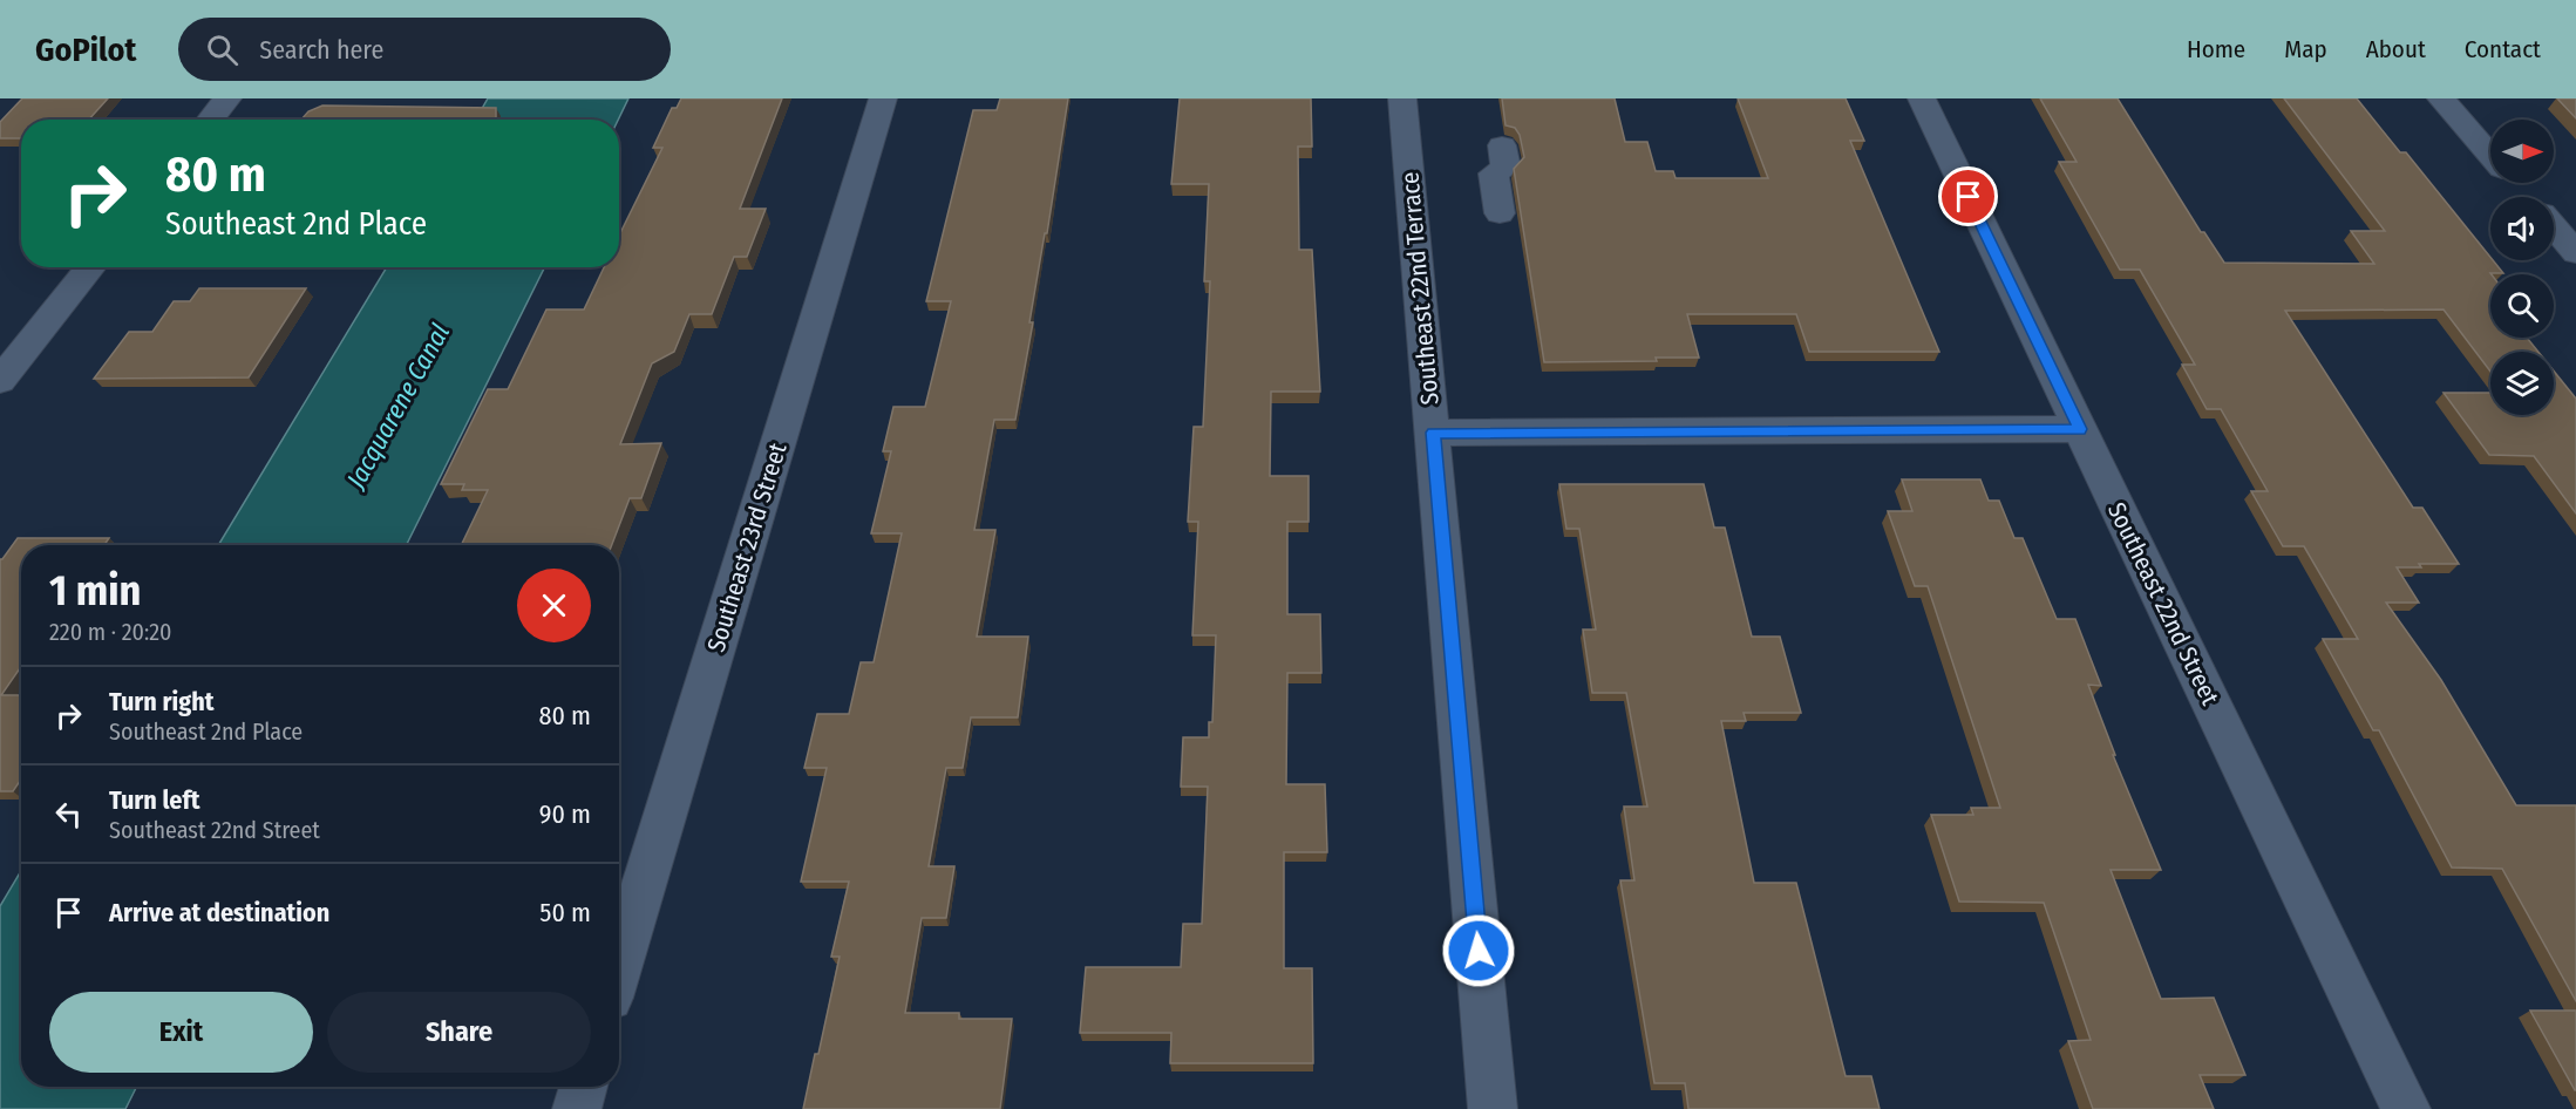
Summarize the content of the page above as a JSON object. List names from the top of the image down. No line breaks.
{"streets":{"street":["Southeast 22nd Terrace","Southeast 23rd Street","Southeast 22nd Street"]},"water":["Jacquarene Canal"],"north":"right","page":{"header":"GoPilot","search":"Search here","nav":["Home","Map","About","Contact"],"turn":["80 m","Southeast 2nd Place"],"heading":["1 min","220 m · 20:20"],"list":[{"name":"Turn right","note":"Southeast 2nd Place","value":"80 m"},{"name":"Turn left","note":"Southeast 22nd Street","value":"90 m"},{"name":"Arrive at destination","value":"50 m"}],"buttons":["Exit","Share"]}}
